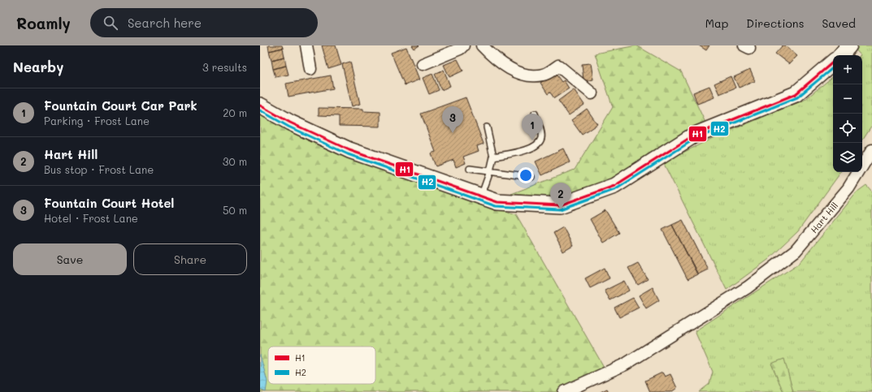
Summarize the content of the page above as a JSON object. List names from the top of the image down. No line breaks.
{"streets":{"street":["Hart Hill"]},"lines":["transit line H1","transit line H2"],"legend":["H1","H2"],"page":{"header":"Roamly","search":"Search here","nav":["Map","Directions","Saved"],"heading":["Nearby","3 results"],"map_buttons":["+","−"],"list":[{"mark":"1","name":"Fountain Court Car Park","note":"Parking · Frost Lane","value":"20 m"},{"mark":"2","name":"Hart Hill","note":"Bus stop · Frost Lane","value":"30 m"},{"mark":"3","name":"Fountain Court Hotel","note":"Hotel · Frost Lane","value":"50 m"}],"pins":["3","1","2"],"buttons":["Save","Share"]}}
